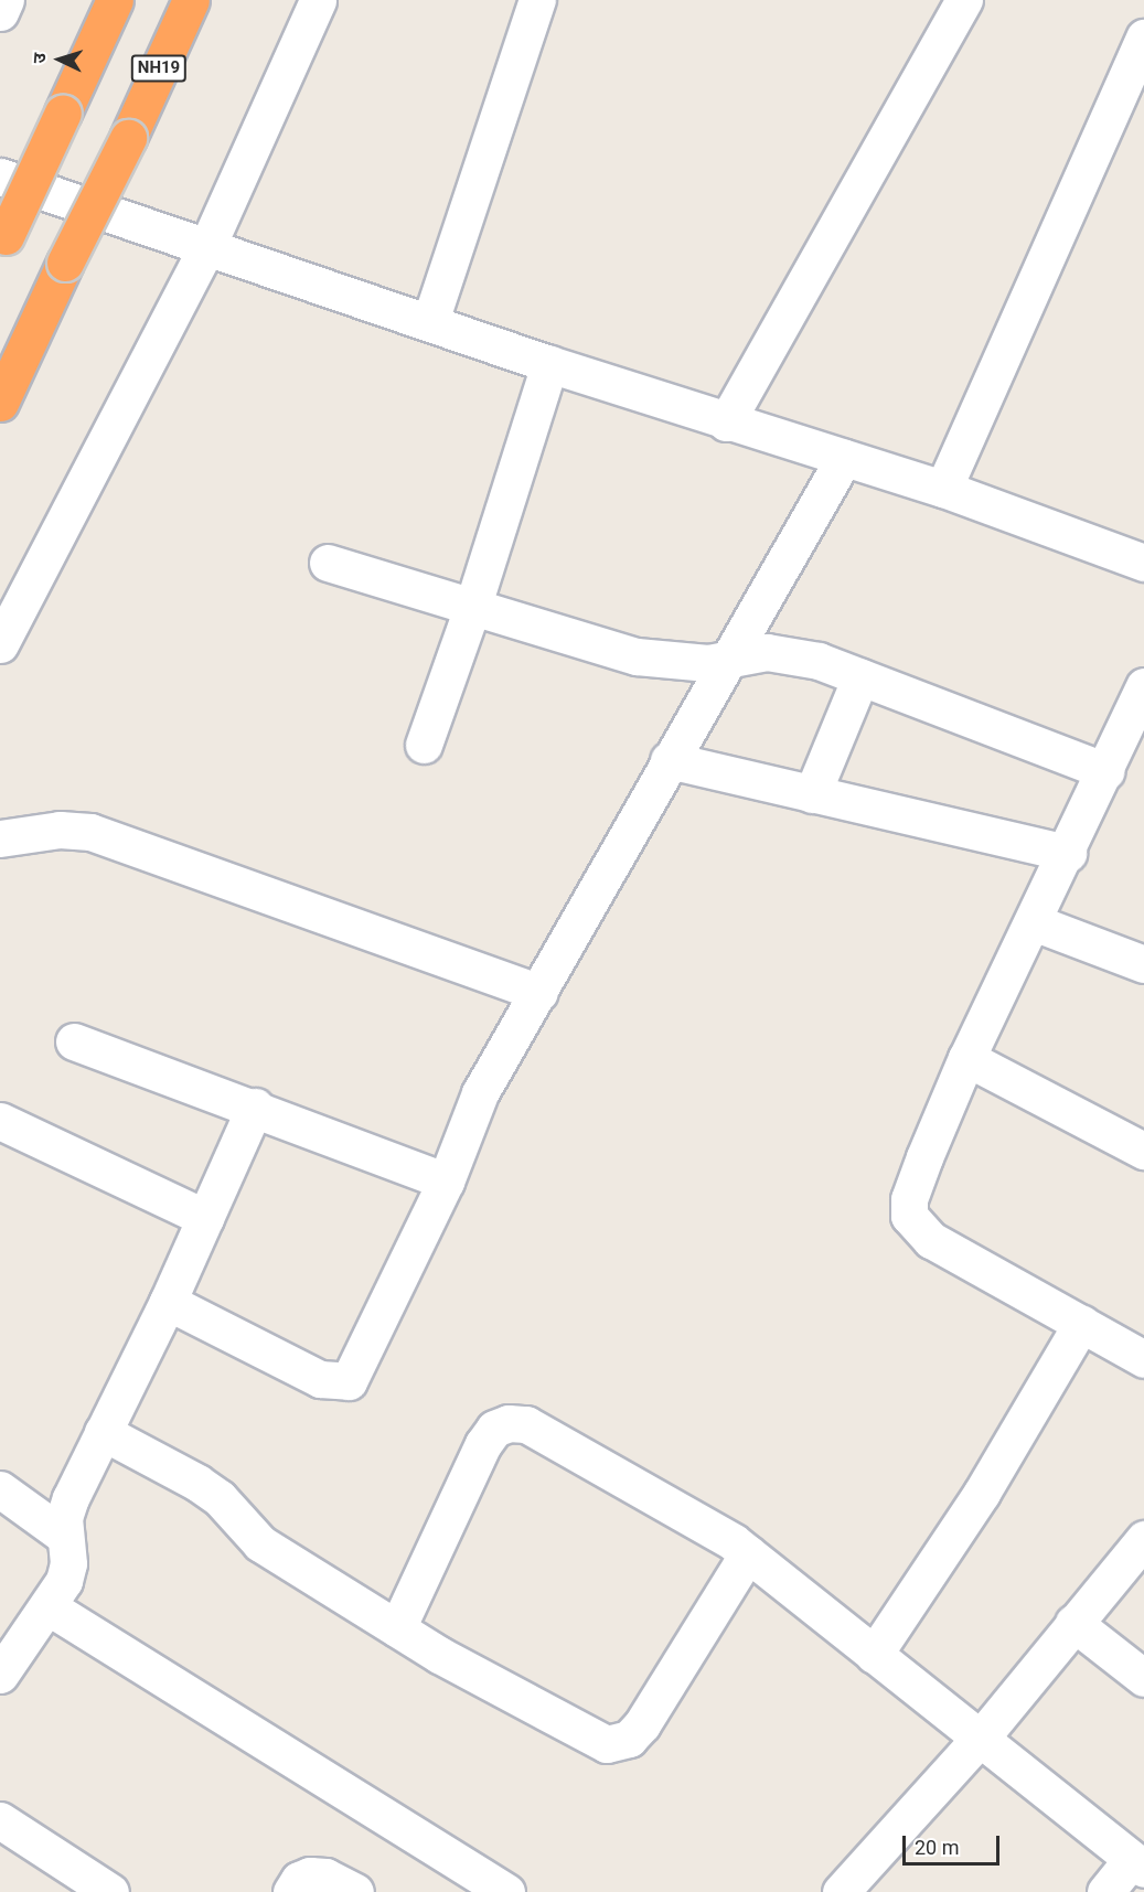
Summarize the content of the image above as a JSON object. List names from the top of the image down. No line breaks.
{"streets":{"highway":["NH19"]},"scale_bar":"20 m","north":"left"}
